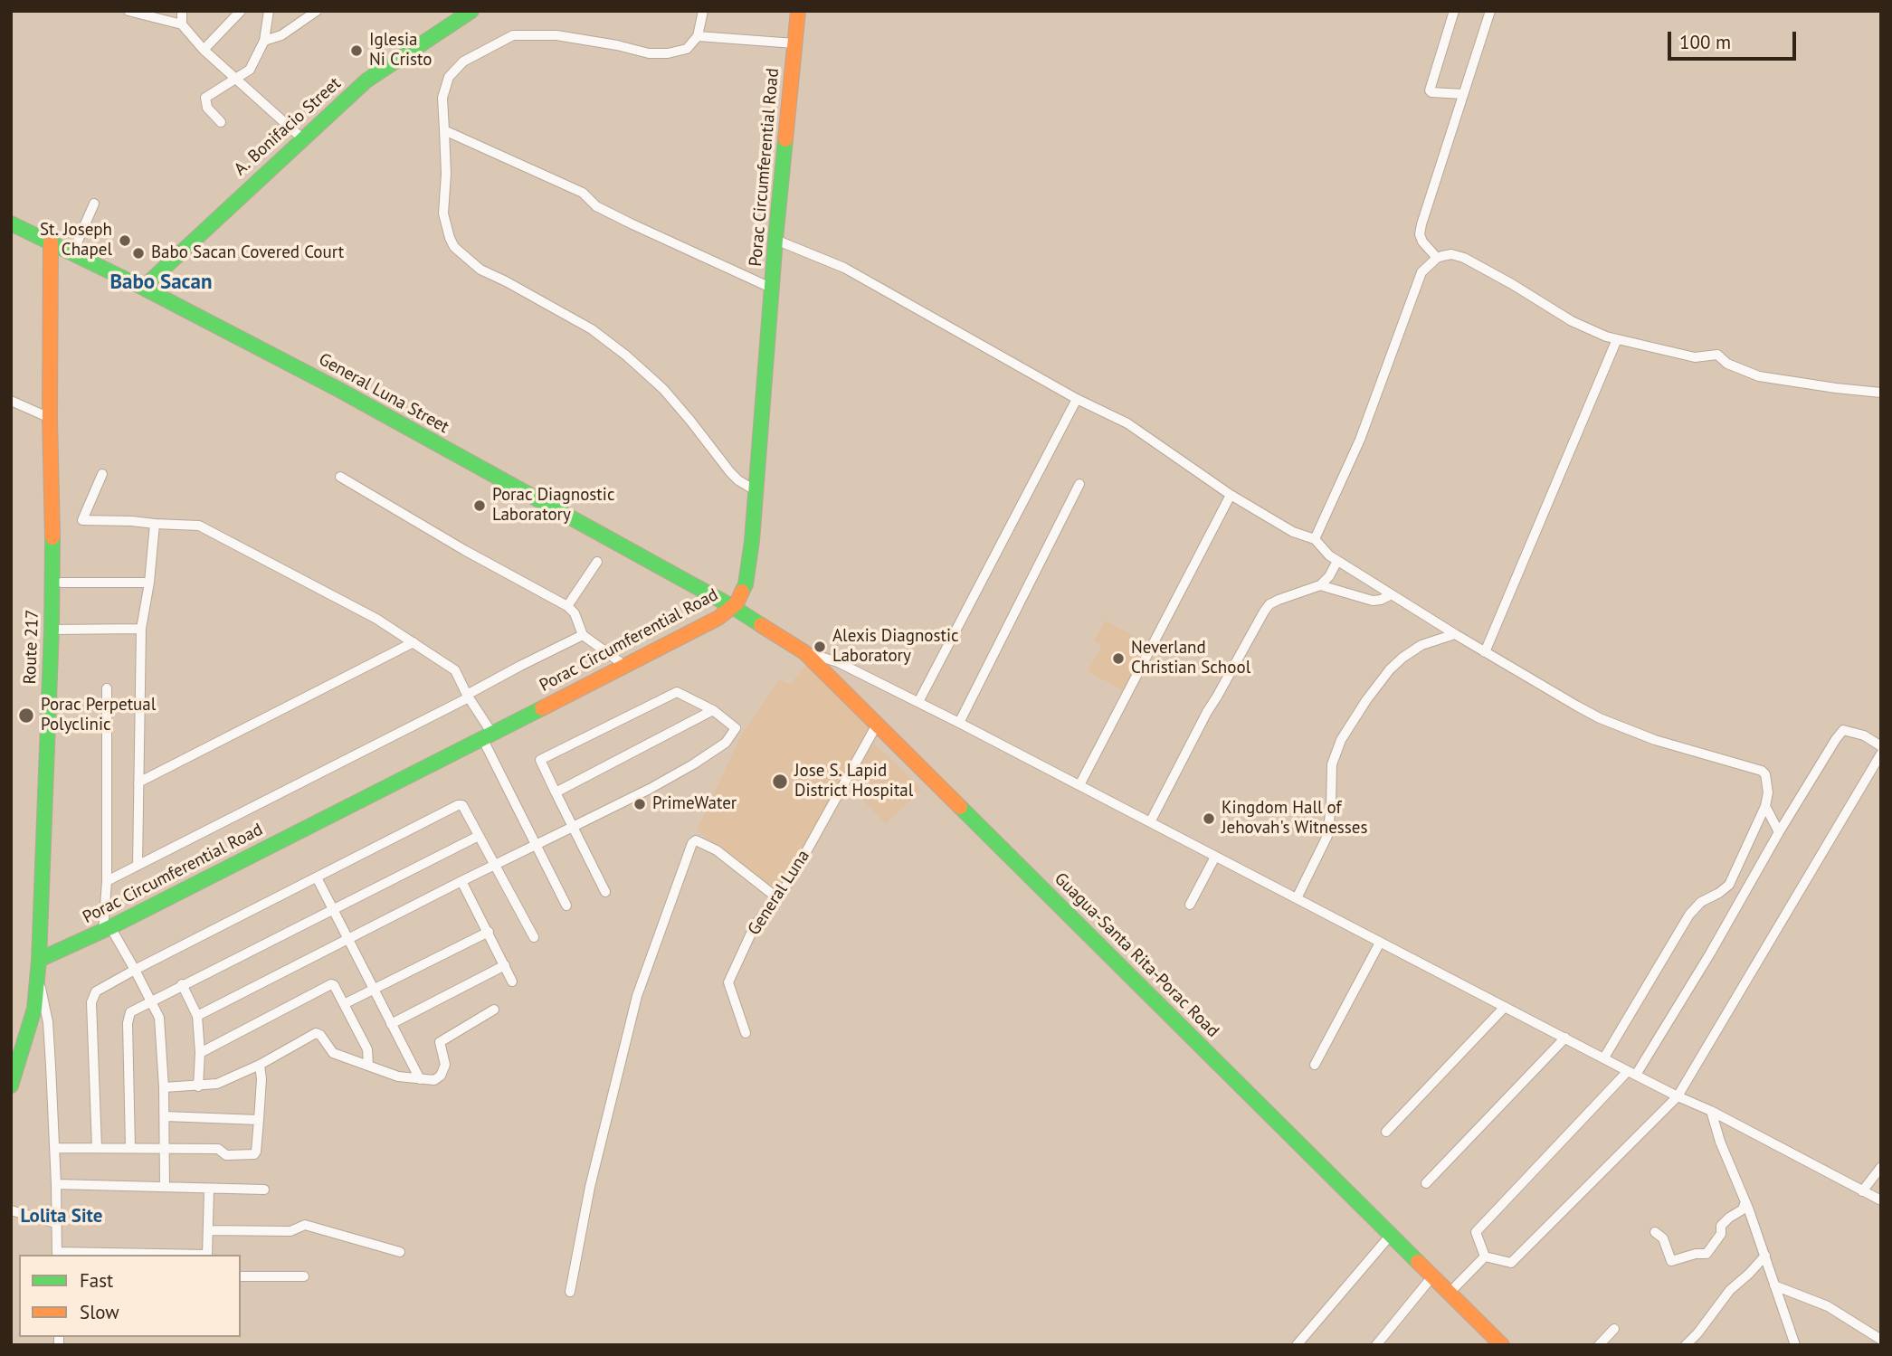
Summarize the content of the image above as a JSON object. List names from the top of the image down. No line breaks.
{"streets":{"main road":["A. Bonifacio Street","Porac Circumferential Road","General Luna Street","Route 217","Guagua-Santa Rita-Porac Road"],"street":["General Luna"]},"crossings":[["A. Bonifacio Street","General Luna Street"],["Porac Circumferential Road","General Luna Street"],["Porac Circumferential Road","Route 217"],["Porac Circumferential Road","Guagua-Santa Rita-Porac Road"],["General Luna Street","Route 217"],["General Luna Street","Guagua-Santa Rita-Porac Road"],["General Luna","Guagua-Santa Rita-Porac Road"]],"districts":["Babo Sacan","Lolita Site"],"places":["Iglesia Ni Cristo","St. Joseph Chapel","Babo Sacan Covered Court","Porac Diagnostic Laboratory","Alexis Diagnostic Laboratory","Neverland Christian School","Porac Perpetual Polyclinic","Jose S. Lapid District Hospital","PrimeWater","Kingdom Hall of Jehovah's Witnesses"],"legend":["Fast","Slow"],"scale_bar":"100 m"}
